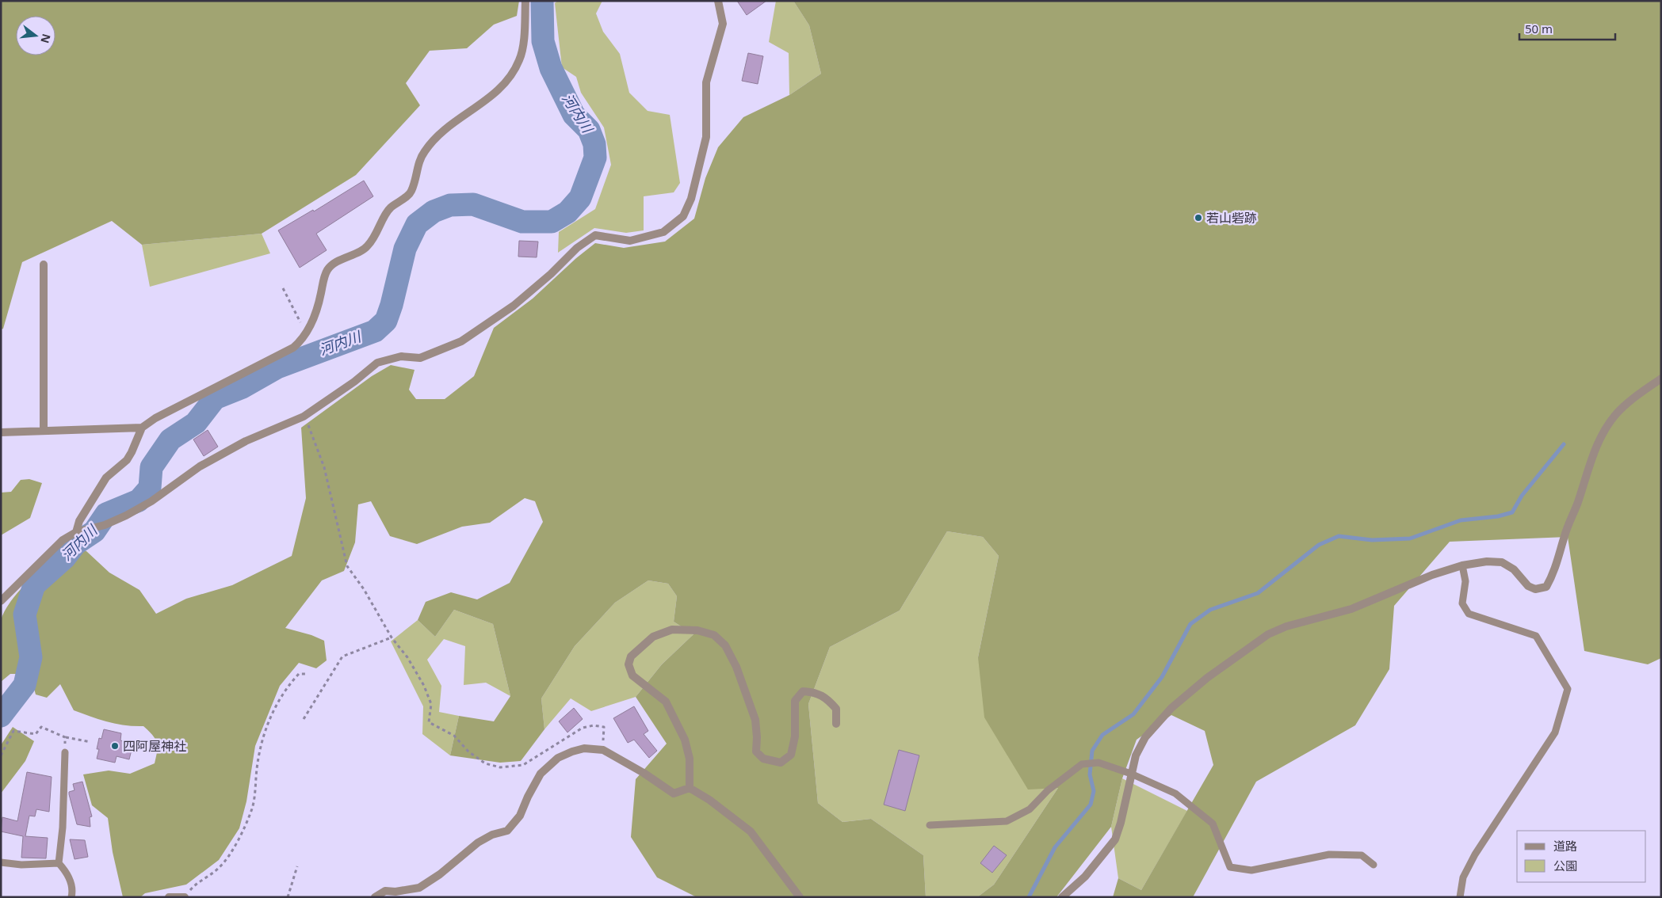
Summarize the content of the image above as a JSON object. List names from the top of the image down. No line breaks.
{"water":["河内川"],"places":["若山砦跡","四阿屋神社"],"legend":["道路","公園"],"scale_bar":"50 m","north":"right"}
